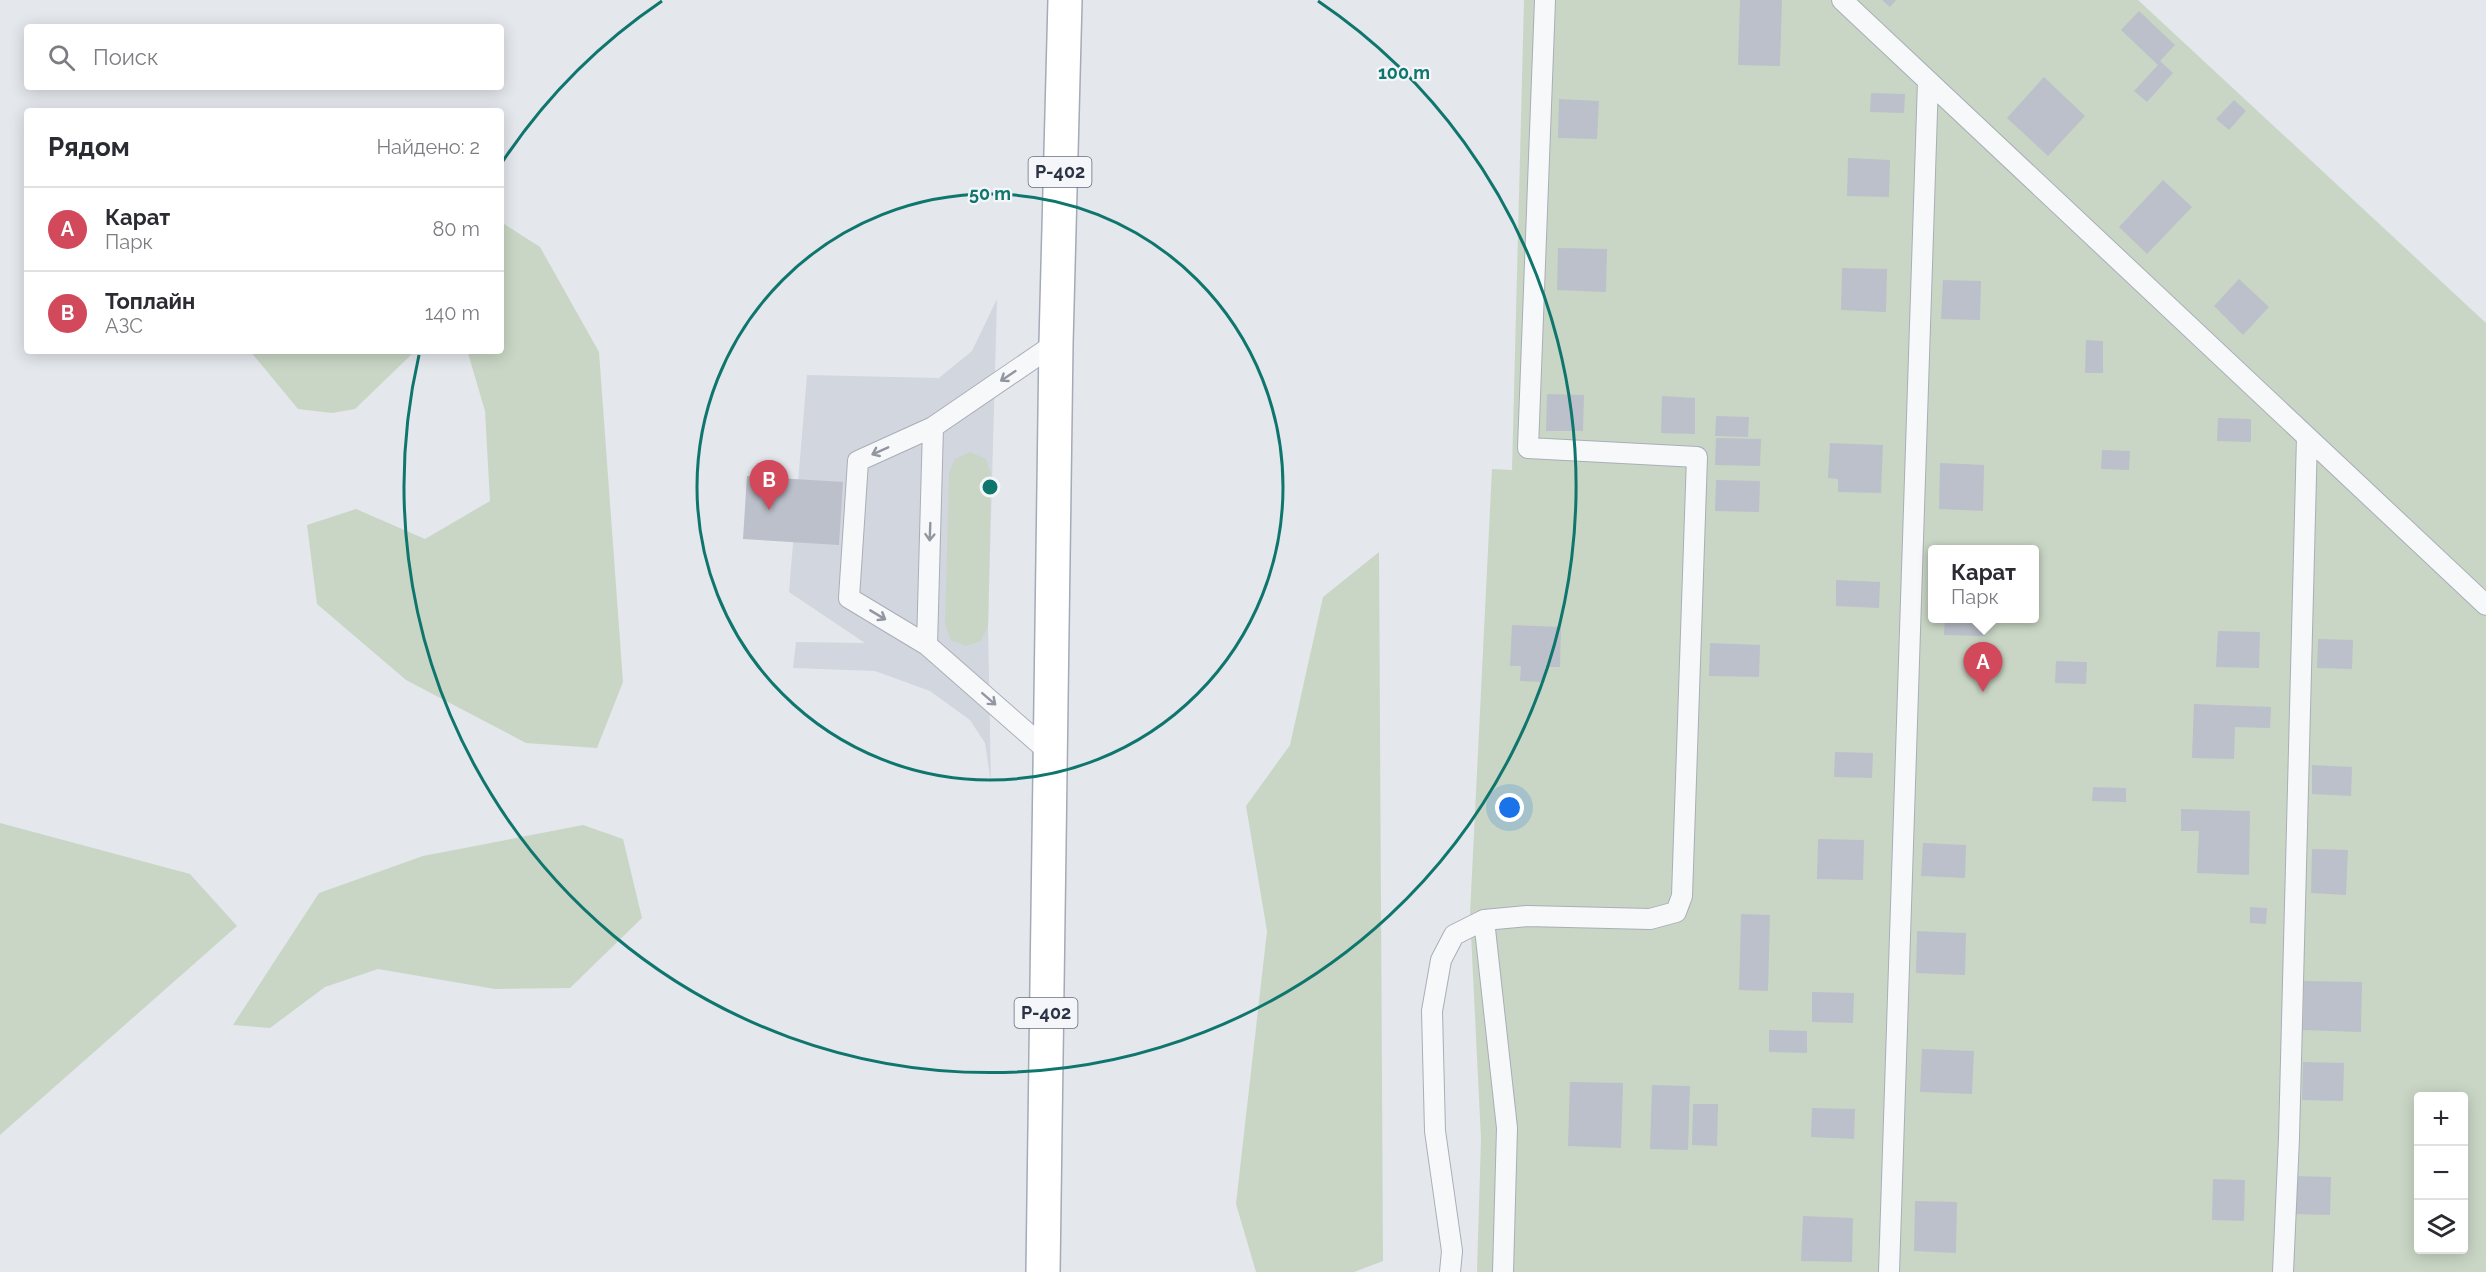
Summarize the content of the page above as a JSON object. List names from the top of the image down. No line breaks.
{"streets":{"main road":["Р-402"]},"page":{"search":"Поиск","heading":["Рядом","Найдено: 2"],"list":[{"mark":"A","name":"Карат","note":"Парк","value":"80 m"},{"mark":"B","name":"Топлайн","note":"АЗС","value":"140 m"}],"pins":["B","A"],"popup":["Карат","Парк"],"map_buttons":["+","−"]},"rings":["100 m","50 m"]}
